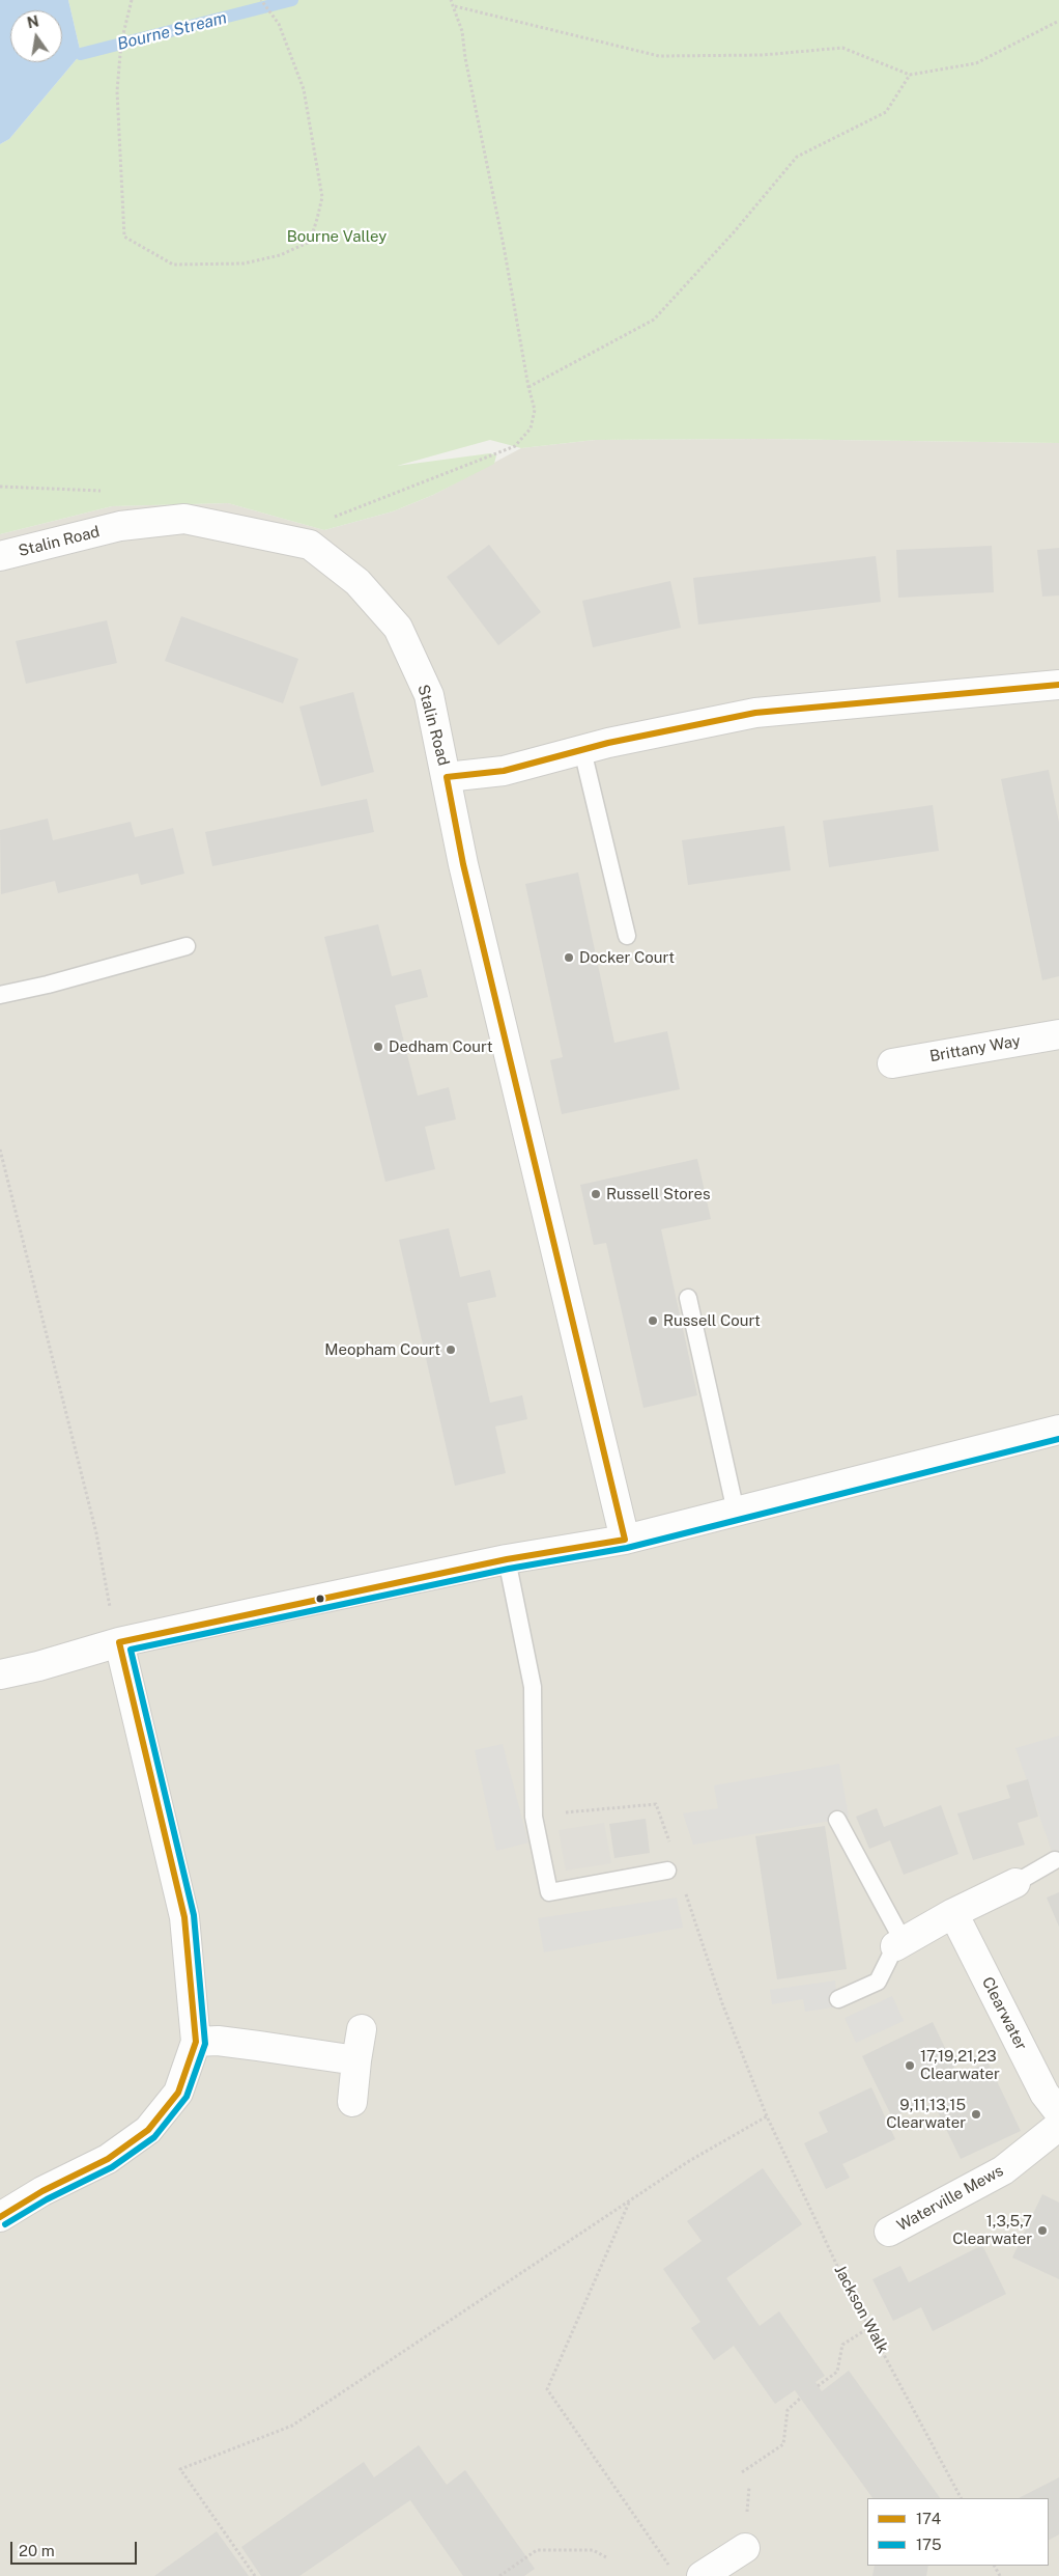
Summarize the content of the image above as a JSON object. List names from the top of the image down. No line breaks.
{"streets":{"street":["Stalin Road","Brittany Way","Clearwater","Waterville Mews"],"path":["Jackson Walk"]},"water":["Bourne Stream"],"parks":["Bourne Valley"],"places":["Docker Court","Dedham Court","Russell Stores","Russell Court","Meopham Court","17,19,21,23 Clearwater","9,11,13,15 Clearwater","1,3,5,7 Clearwater"],"lines":["transit line 174","transit line 175"],"legend":["174","175"],"scale_bar":"20 m","north":"top"}
